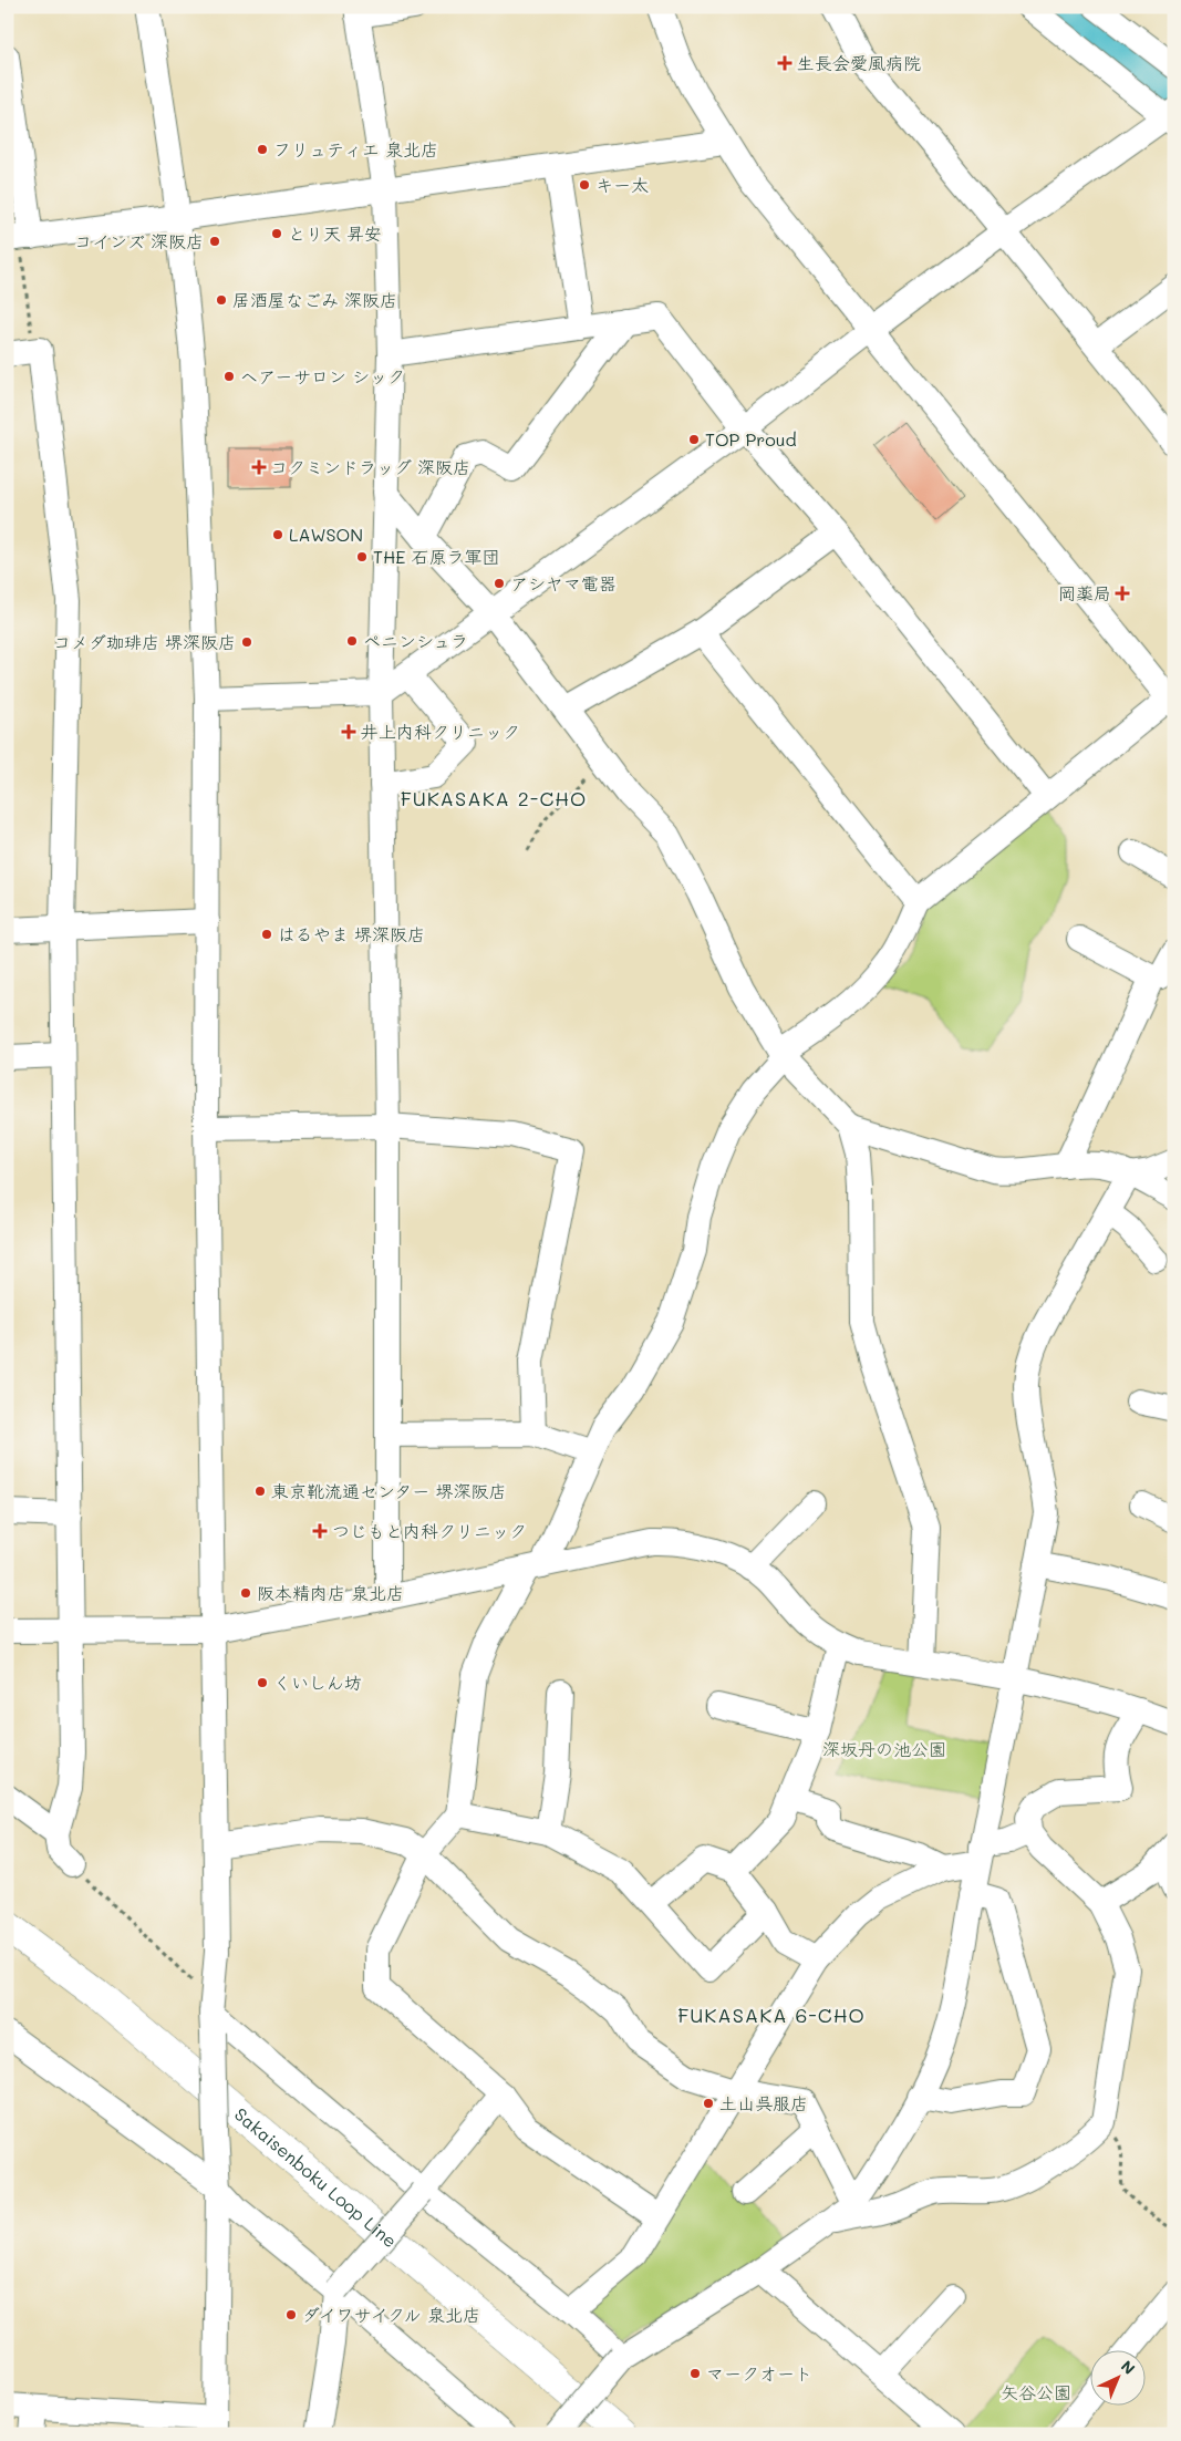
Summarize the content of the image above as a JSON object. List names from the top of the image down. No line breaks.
{"streets":{"main road":["Sakaisenboku Loop Line"]},"districts":["FUKASAKA 2-CHO","FUKASAKA 6-CHO"],"parks":["深坂丹の池公園","矢谷公園"],"places":{"health":["生長会愛風病院","コクミンドラッグ 深阪店","岡薬局","井上内科クリニック","つじもと内科クリニック"],"other":["フリュティエ 泉北店","キー太","とり天 昇安","コインズ 深阪店","居酒屋なごみ 深阪店","ヘアーサロン シック","TOP Proud","LAWSON","THE 石原ラ軍団","アシヤマ電器","ペニンシュラ","コメダ珈琲店 堺深阪店","はるやま 堺深阪店","東京靴流通センター 堺深阪店","阪本精肉店 泉北店","くいしん坊","土山呉服店","ダイワサイクル 泉北店","マークオート"]},"north":"top right"}
